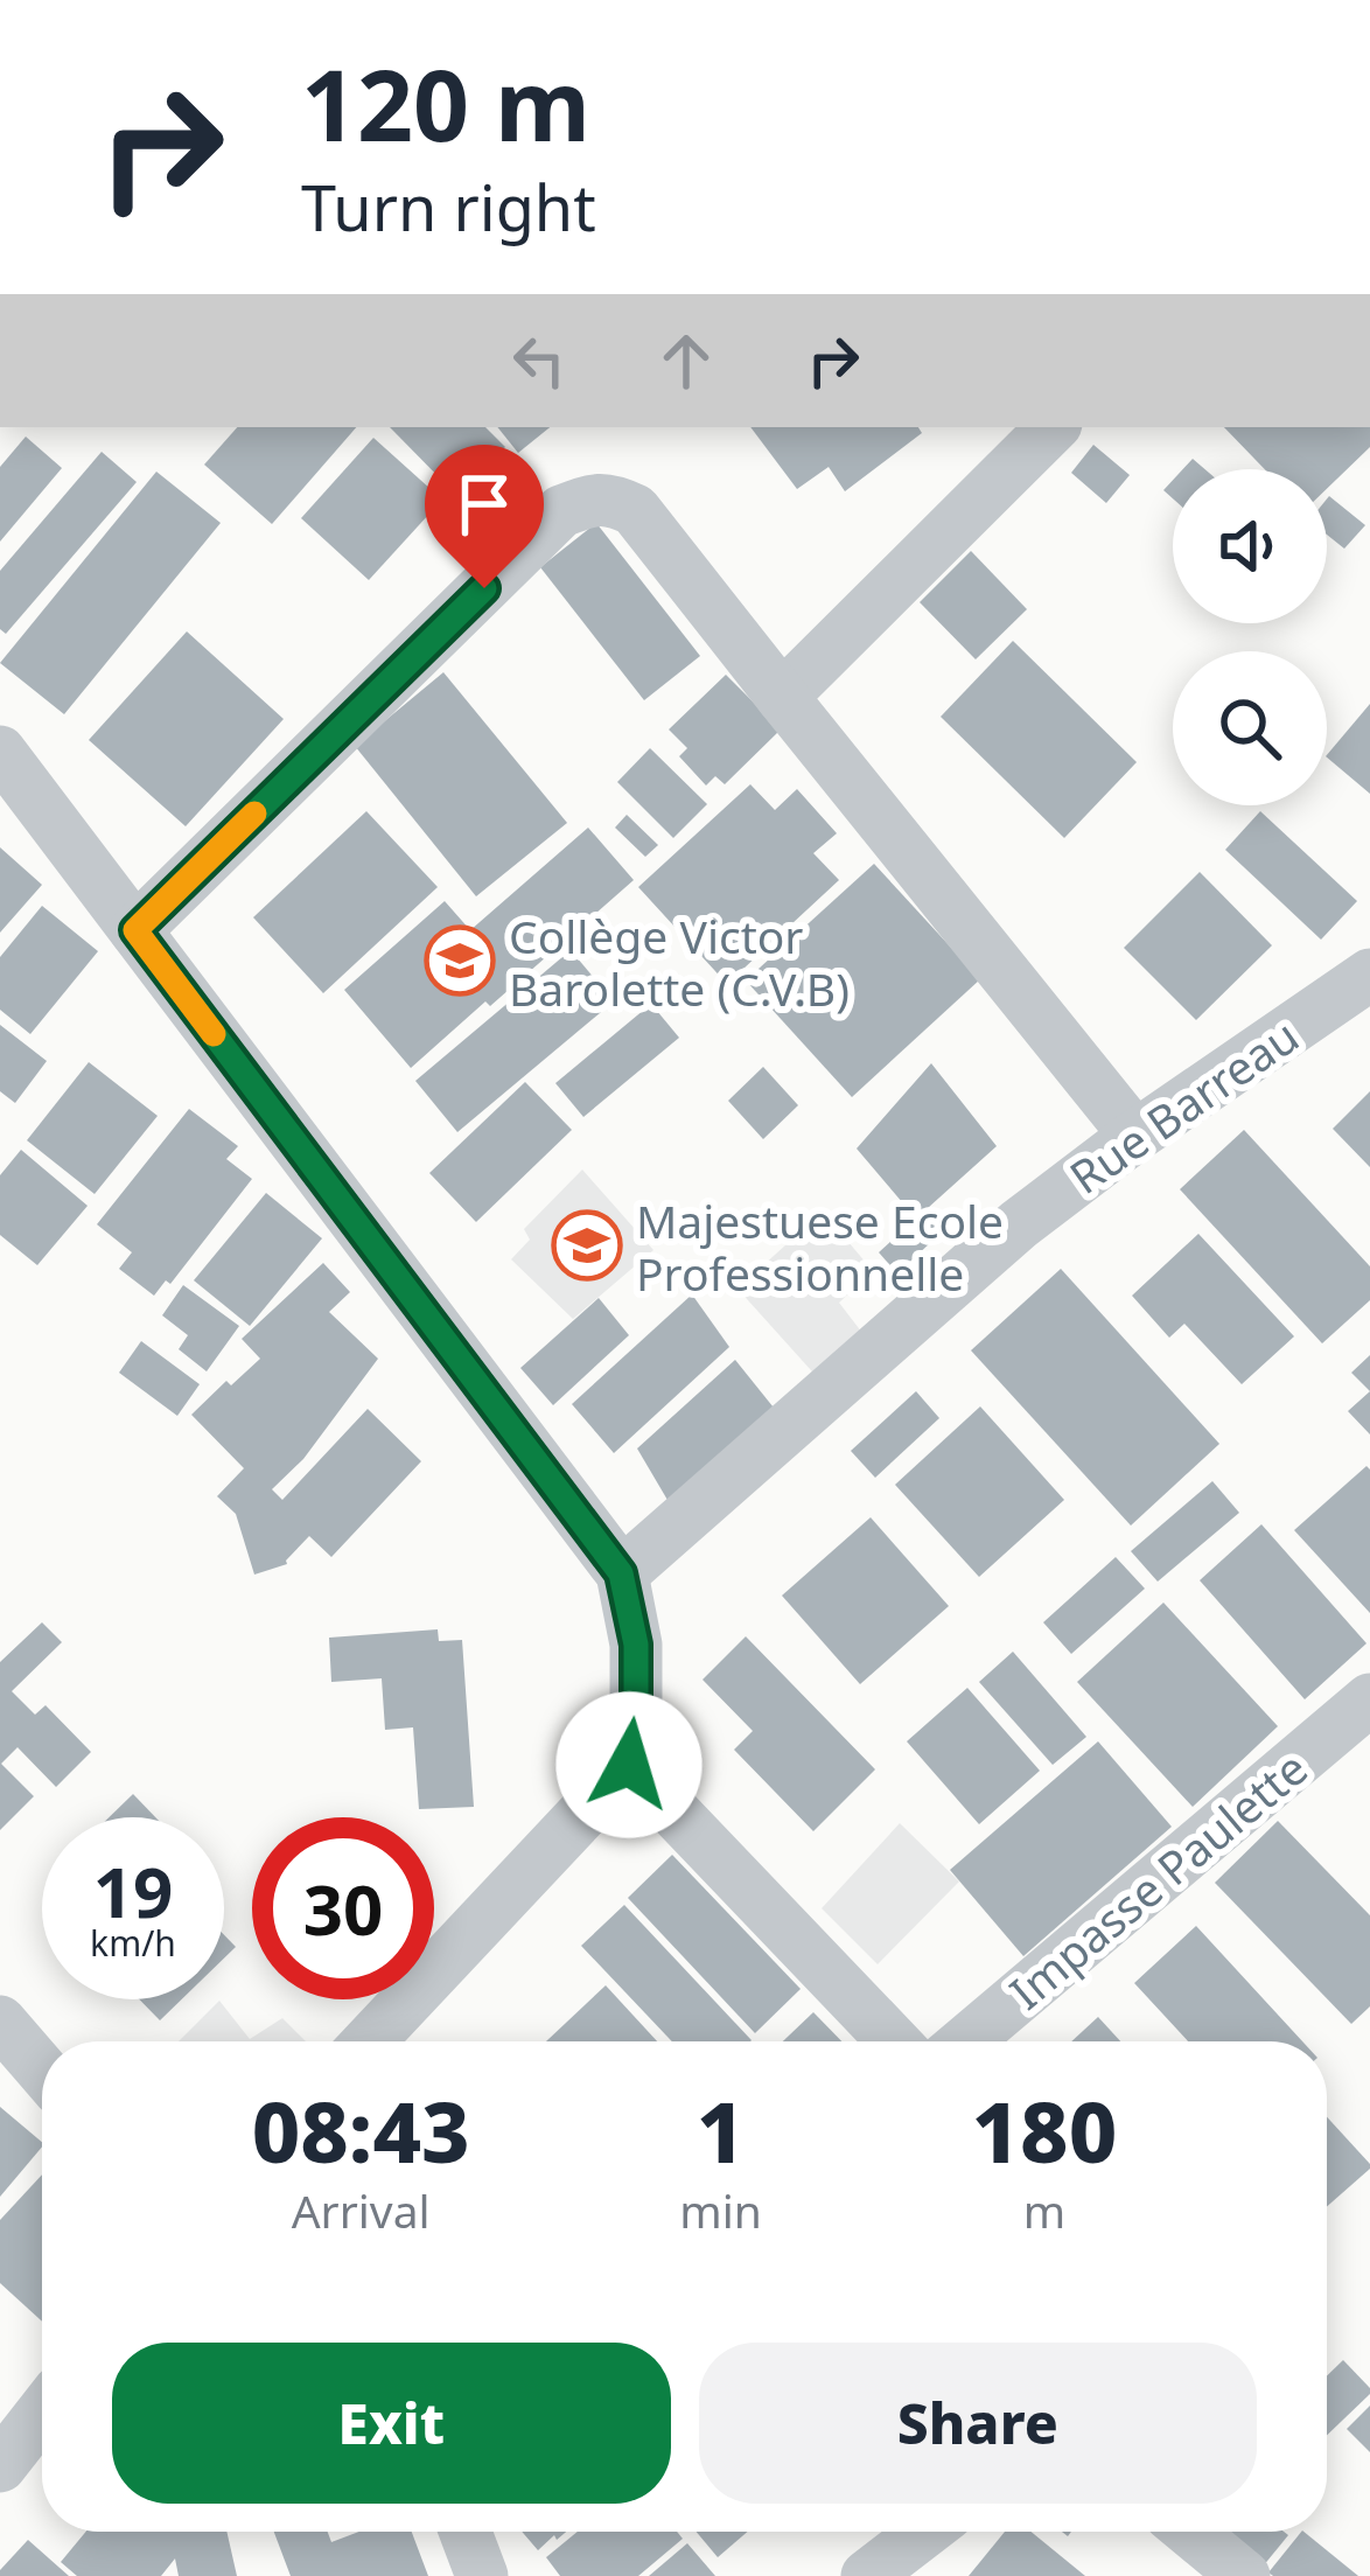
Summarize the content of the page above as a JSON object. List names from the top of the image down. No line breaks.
{"streets":{"street":["Rue Barreau","Impasse Paulette"]},"places":{"school or university":["Collège Victor Barolette (C.V.B)","Majestuese Ecole Professionnelle"]},"page":{"turn":["120 m","Turn right"],"speed":"19 km/h","limit":"30","eta":["08:43","Arrival","1","min","180","m"],"buttons":["Exit","Share"]}}
